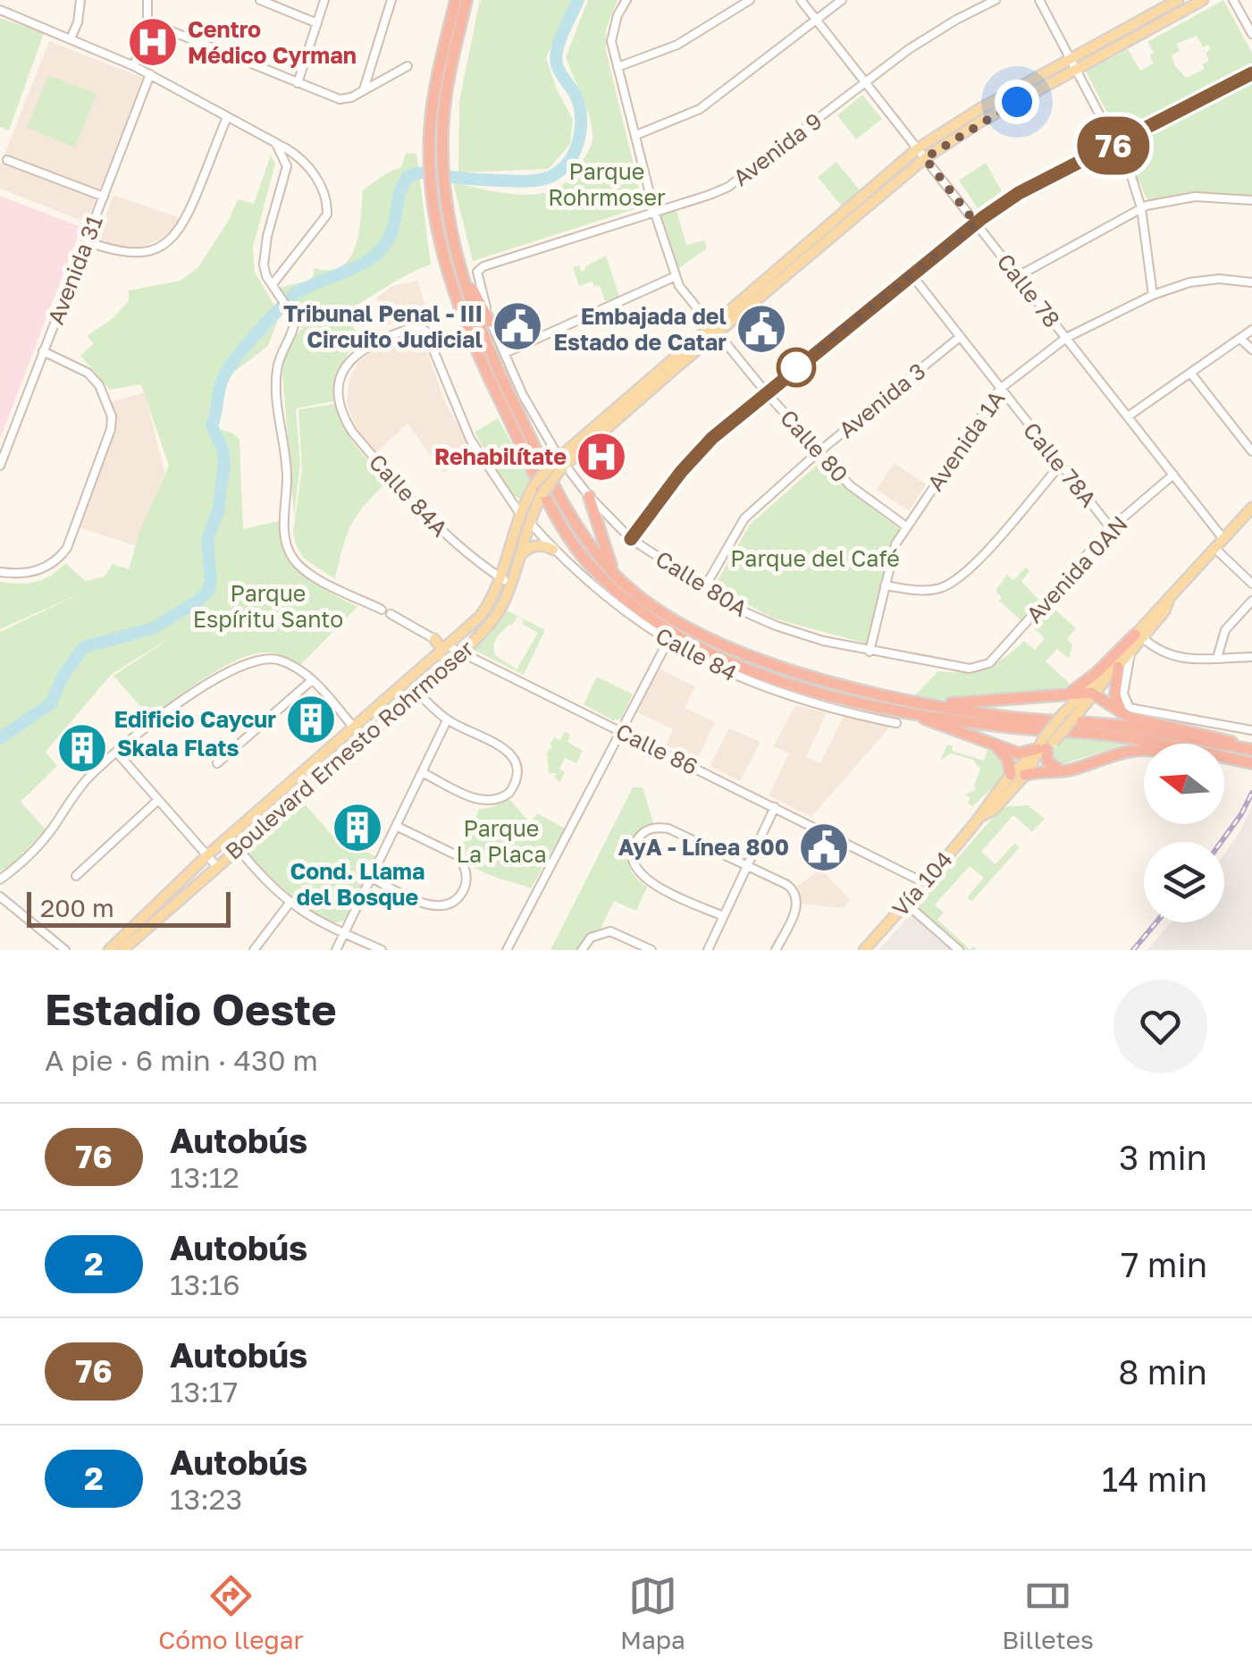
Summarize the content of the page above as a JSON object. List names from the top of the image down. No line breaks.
{"streets":{"main road":["Boulevard Ernesto Rohrmoser","Vía 104"],"street":["Avenida 9","Avenida 31","Calle 78","Avenida 3","Avenida 1A","Calle 80","Calle 78A","Calle 84A","Avenida 0AN","Calle 80A","Calle 84","Calle 86"]},"crossings":[["Avenida 9","Calle 78"],["Avenida 9","Calle 80"],["Avenida 9","Calle 80A"],["Calle 78","Avenida 1A"],["Calle 78","Avenida 0AN"],["Calle 78","Boulevard Ernesto Rohrmoser"],["Calle 78","Vía 104"],["Avenida 3","Calle 80"],["Avenida 3","Calle 78A"],["Avenida 3","Calle 80A"],["Avenida 1A","Calle 80"],["Avenida 1A","Calle 78A"],["Avenida 1A","Calle 80A"],["Calle 80","Boulevard Ernesto Rohrmoser"],["Calle 78A","Avenida 0AN"],["Calle 84A","Boulevard Ernesto Rohrmoser"],["Avenida 0AN","Calle 80A"],["Calle 80A","Boulevard Ernesto Rohrmoser"],["Calle 84","Boulevard Ernesto Rohrmoser"],["Calle 86","Boulevard Ernesto Rohrmoser"],["Calle 86","Vía 104"]],"parks":["Parque Rohrmoser","Parque del Café","Parque Espíritu Santo","Parque La Placa"],"places":{"hospital":["Centro Médico Cyrman","Rehabilítate"],"public building":["Tribunal Penal - III Circuito Judicial","Embajada del Estado de Catar","AyA - Línea 800"],"building":["Edificio Caycur","Skala Flats","Cond. Llama del Bosque"]},"lines":["bus line 76"],"scale_bar":"200 m","north":"left","page":{"on_map":"76","scale":"200 m","heading":["Estadio Oeste","A pie · 6 min · 430 m"],"list":[{"mark":"76","name":"Autobús","note":"13:12","value":"3 min"},{"mark":"2","name":"Autobús","note":"13:16","value":"7 min"},{"mark":"76","name":"Autobús","note":"13:17","value":"8 min"},{"mark":"2","name":"Autobús","note":"13:23","value":"14 min"}],"tabs":["Cómo llegar","Mapa","Billetes"]}}
